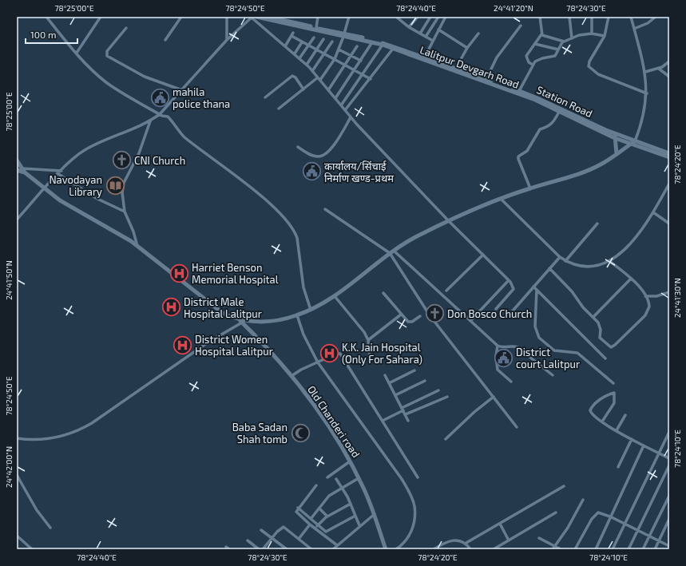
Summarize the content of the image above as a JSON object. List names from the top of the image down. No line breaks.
{"streets":{"street":["Lalitpur Devgarh Road","Station Road","Old Chanderi road"]},"crossings":[["Lalitpur Devgarh Road","Station Road"]],"places":{"public building":["mahila police thana","कार्यालय/सिंचाई निर्माण खण्ड-प्रथम","District court Lalitpur"],"church":["CNI Church","Don Bosco Church"],"library":["Navodayan Library"],"hospital":["Harriet Benson Memorial Hospital","District Male Hospital Lalitpur","District Women Hospital Lalitpur","K.K. Jain Hospital (Only For Sahara)"],"mosque":["Baba Sadan Shah tomb"]},"scale_bar":"100 m","coordinates":["78°25'00\"E","78°24'50\"E","78°24'40\"E","24°41'20\"N","78°24'30\"E","78°24'20\"E","24°41'50\"N","24°41'30\"N","78°24'10\"E","24°42'00\"N"]}
